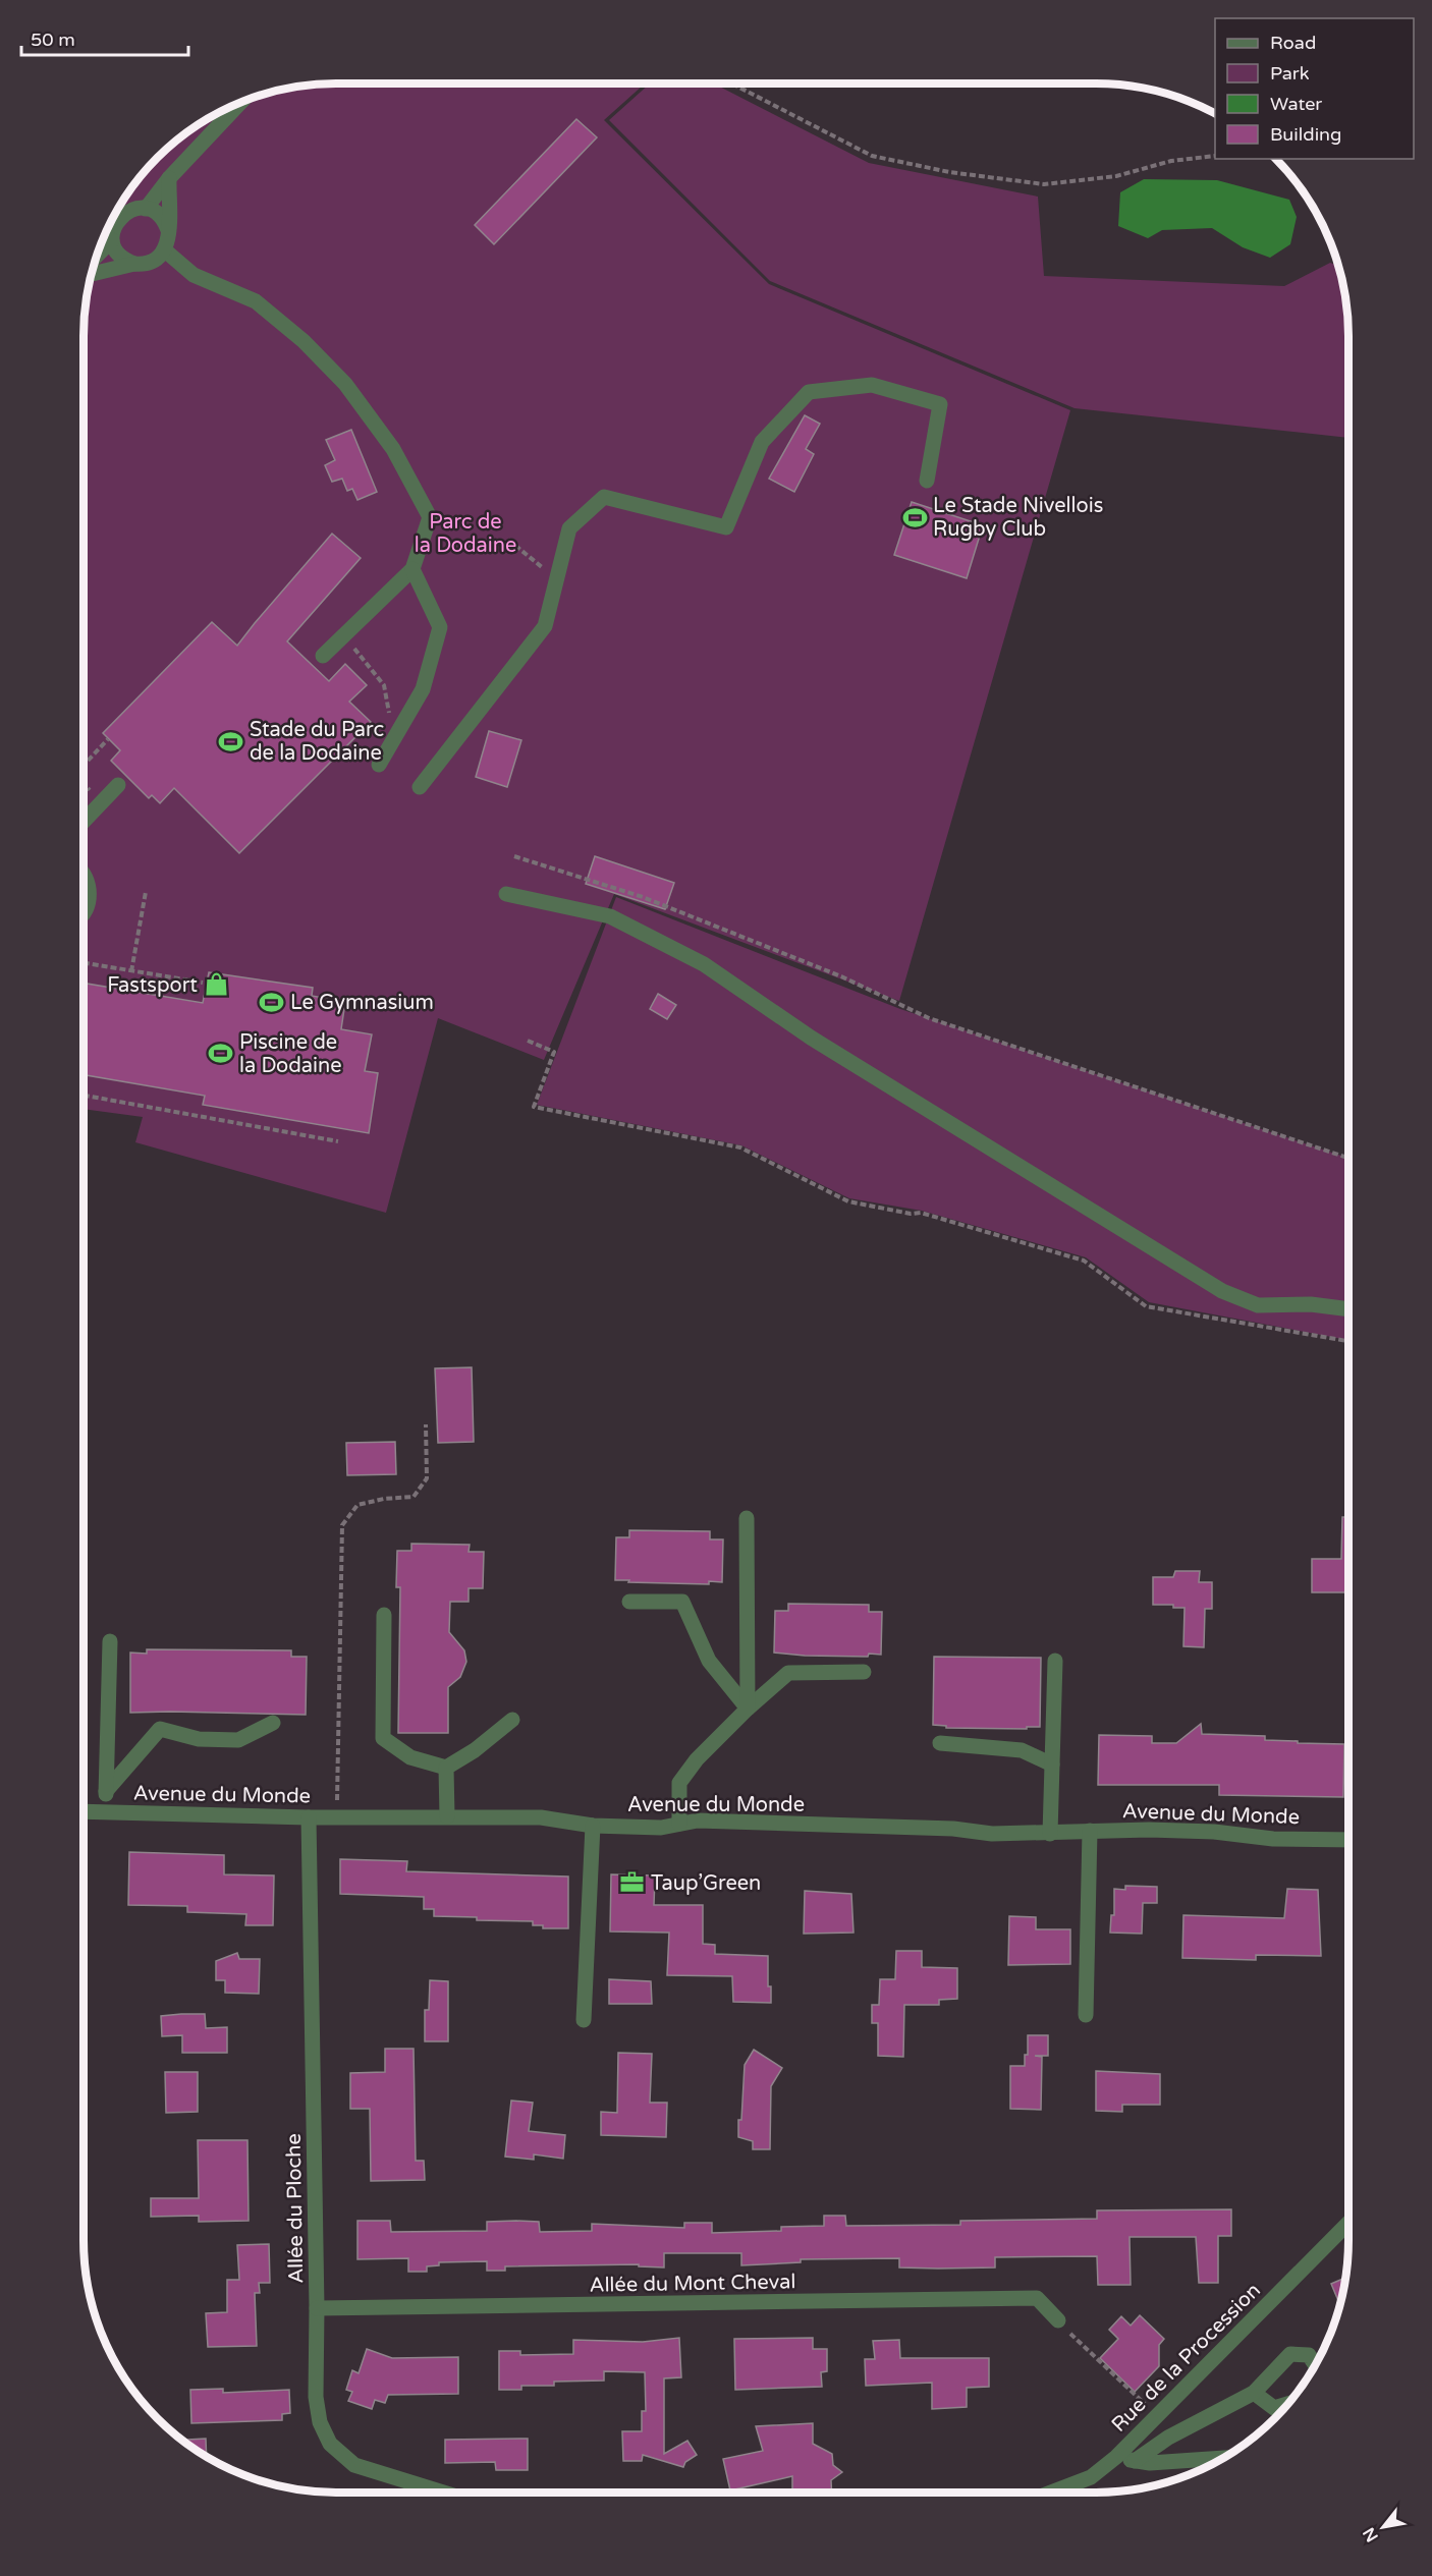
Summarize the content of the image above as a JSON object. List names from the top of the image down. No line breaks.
{"streets":{"street":["Avenue du Monde","Allée du Ploche","Allée du Mont Cheval","Rue de la Procession"]},"crossings":[["Avenue du Monde","Allée du Ploche"],["Allée du Ploche","Allée du Mont Cheval"]],"parks":["Parc de la Dodaine"],"places":{"sports":["Le Stade Nivellois Rugby Club","Stade du Parc de la Dodaine","Le Gymnasium","Piscine de la Dodaine"],"shop":["Fastsport"],"office":["Taup’Green"]},"legend":["Road","Park","Water","Building"],"scale_bar":"50 m","north":"bottom left"}
